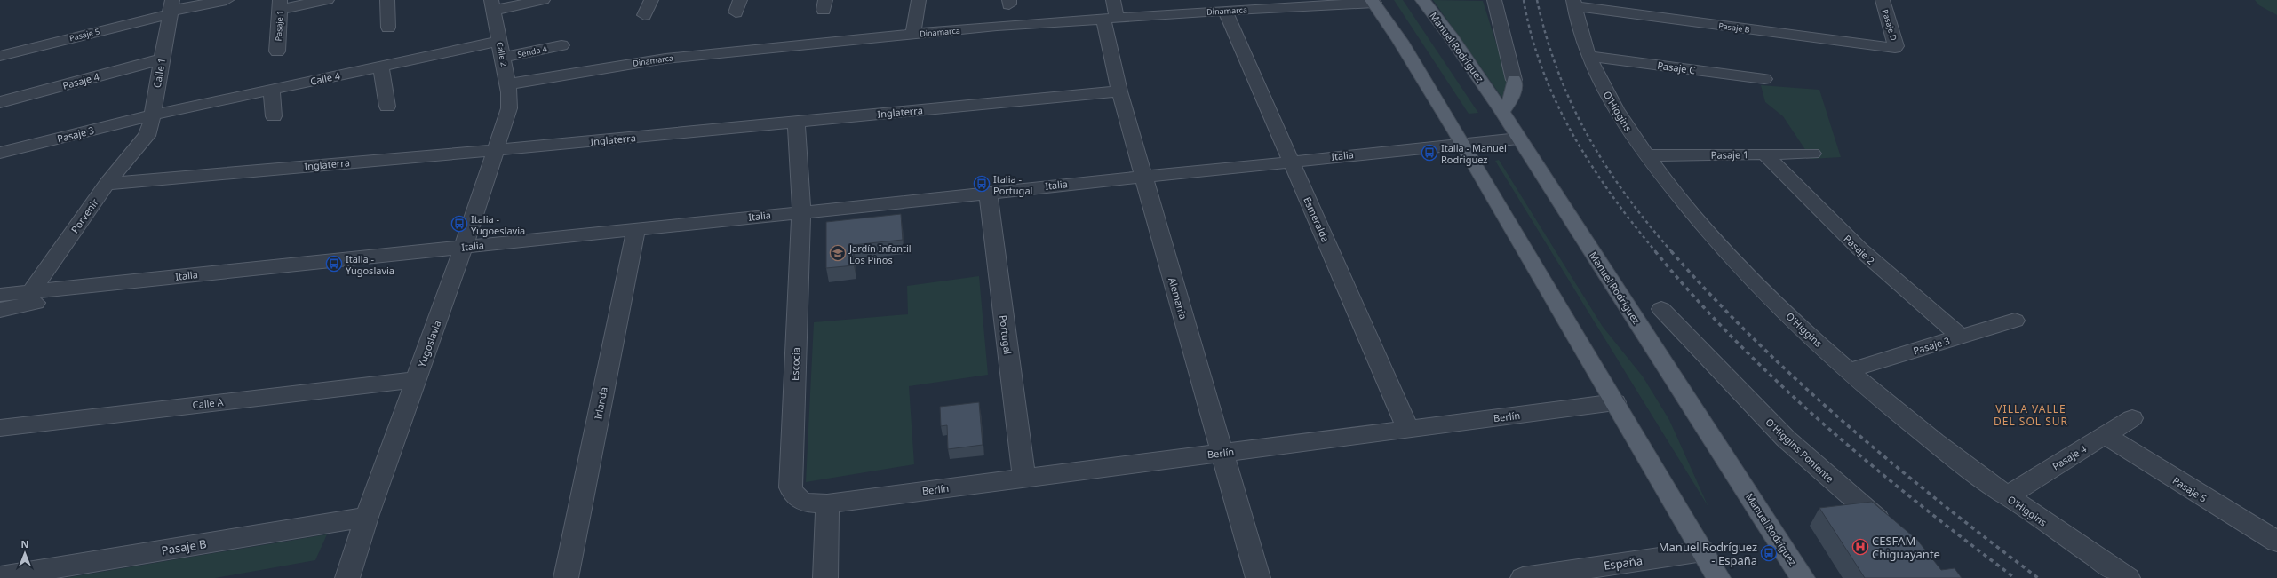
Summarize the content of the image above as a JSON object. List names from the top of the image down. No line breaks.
{"streets":{"main road":["Manuel Rodríguez"],"street":["Dinamarca","Pasaje D","Pasaje 1","Pasaje B","Pasaje 5","Senda 4","Calle 2","Pasaje C","Calle 1","Calle 4","Pasaje 4","O'Higgins","Inglaterra","Pasaje 3","Italia","Porvenir","Esmeralda","Pasaje 2","Alemania","Portugal","Yugoslavia","Escocia","Calle A","Irlanda","Berlín","O'Higgins Poniente","España"]},"crossings":[["Dinamarca","Calle 2"],["Dinamarca","Esmeralda"],["Dinamarca","Alemania"],["Pasaje D","Pasaje B"],["Pasaje 1","O'Higgins"],["Pasaje 1","Pasaje 2"],["Pasaje B","O'Higgins"],["Pasaje B","Yugoslavia"],["Pasaje 5","Calle 1"],["Pasaje 5","Pasaje 4"],["Manuel Rodríguez","Italia"],["Senda 4","Calle 2"],["Calle 2","Calle 4"],["Calle 2","Yugoslavia"],["Pasaje C","O'Higgins"],["Calle 1","Calle 4"],["Calle 1","Pasaje 4"],["Calle 1","Pasaje 3"],["Calle 1","Porvenir"],["Calle 4","Pasaje 3"],["Pasaje 4","O'Higgins"],["O'Higgins","Pasaje 3"],["Inglaterra","Porvenir"],["Inglaterra","Alemania"],["Inglaterra","Yugoslavia"],["Inglaterra","Escocia"],["Pasaje 3","Pasaje 2"],["Italia","Porvenir"],["Italia","Esmeralda"],["Italia","Alemania"],["Italia","Portugal"],["Italia","Yugoslavia"],["Italia","Escocia"],["Italia","Irlanda"],["Esmeralda","Berlín"],["Alemania","Berlín"],["Portugal","Berlín"],["Yugoslavia","Calle A"],["Escocia","Berlín"]],"districts":["VILLA VALLE DEL SOL SUR"],"places":{"bus stop":["Italia - Manuel Rodriguez","Italia - Portugal","Italia - Yugoeslavia","Italia - Yugoslavia","Manuel Rodríguez - España"],"school or university":["Jardín Infantil Los Pinos"],"hospital":["CESFAM Chiguayante"]},"north":"top"}
